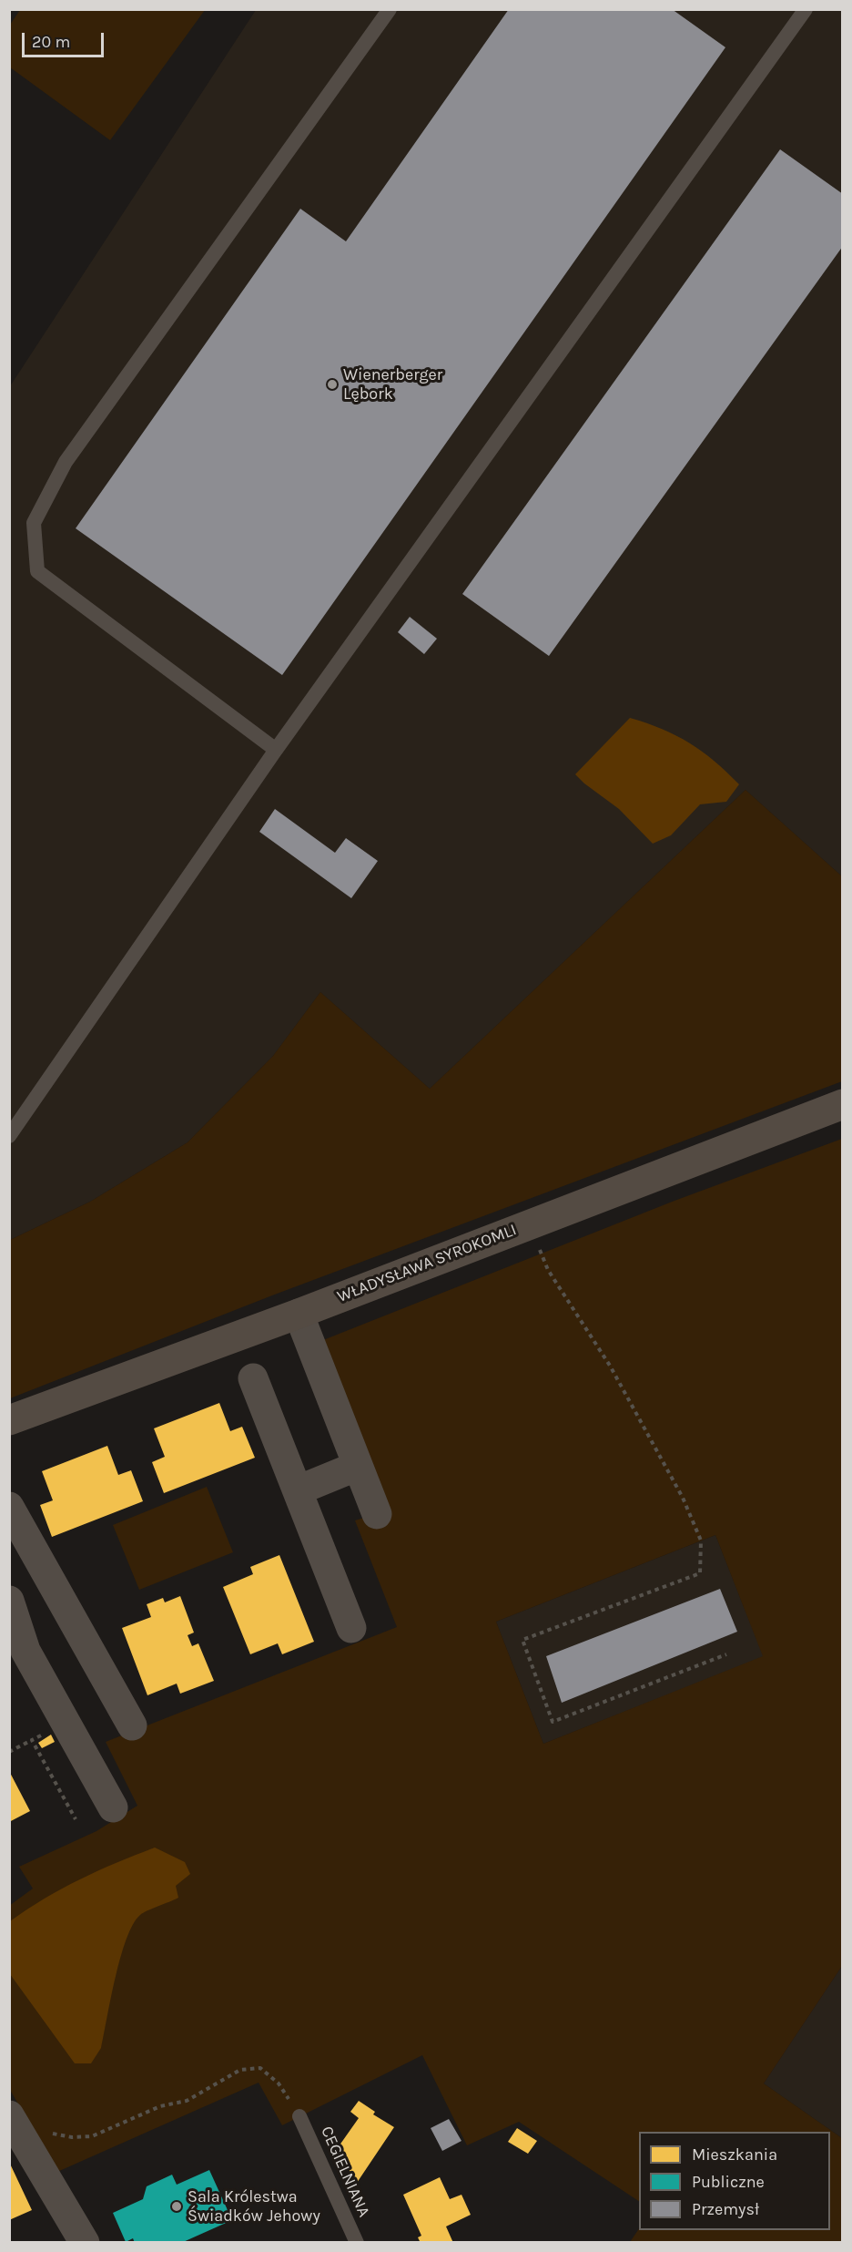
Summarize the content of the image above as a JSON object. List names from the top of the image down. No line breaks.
{"streets":{"street":["WŁADYSŁAWA SYROKOMLI"],"lane":["CEGIELNIANA"]},"places":["Wienerberger Lębork","Sala Królestwa Świadków Jehowy"],"legend":["Mieszkania","Publiczne","Przemysł"],"scale_bar":"20 m"}
